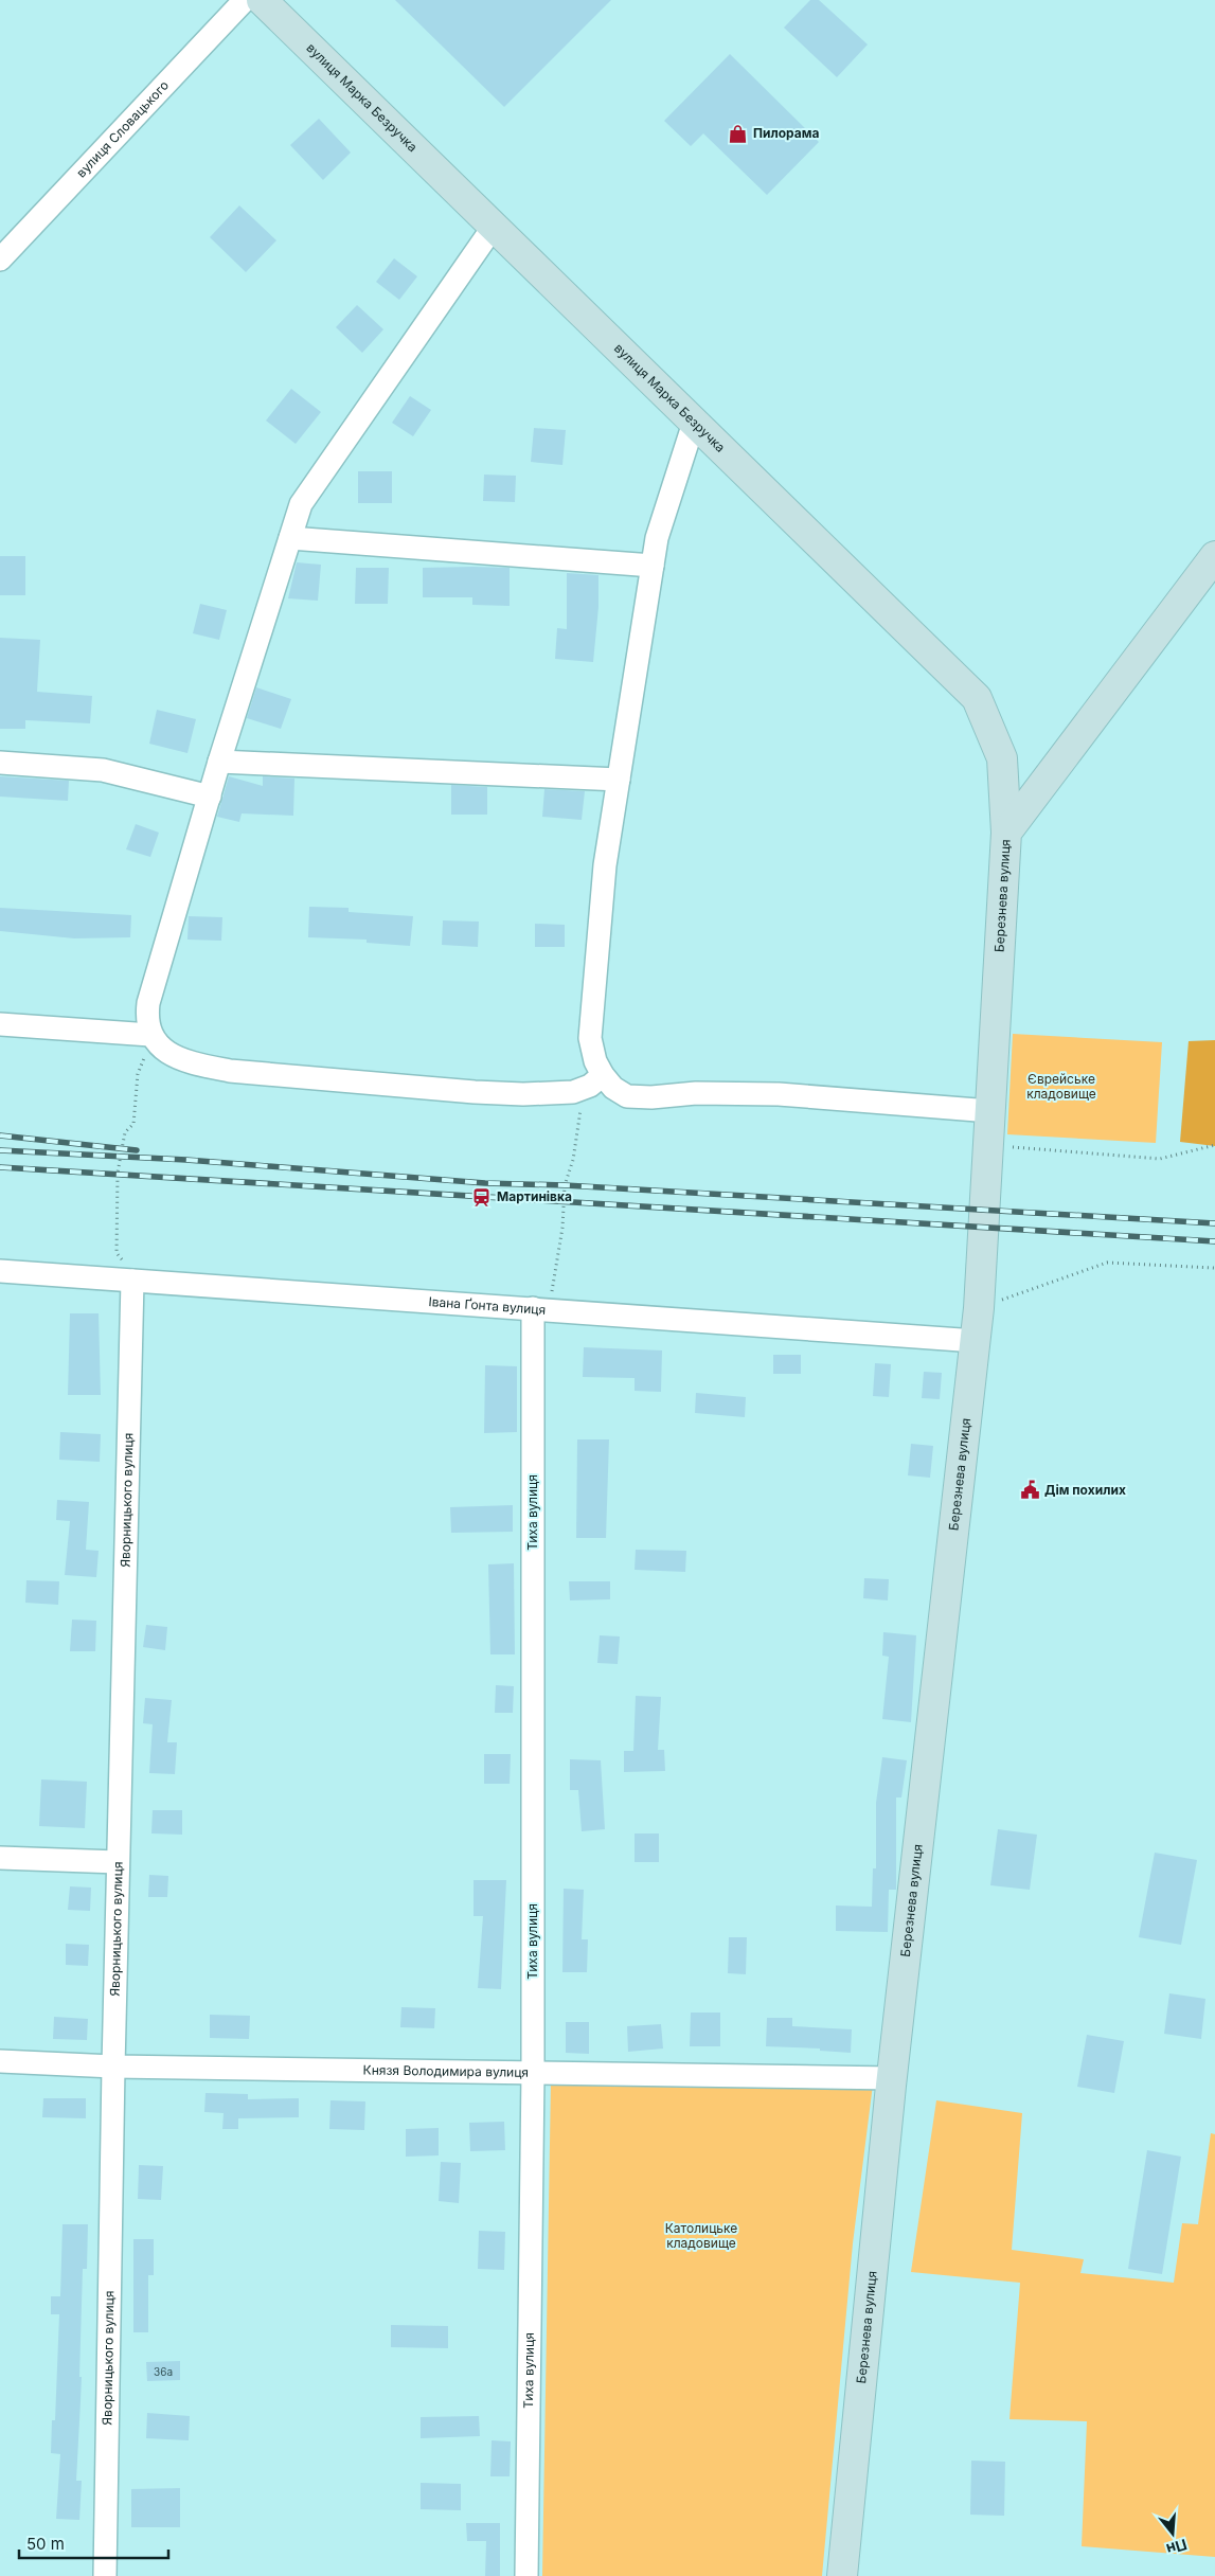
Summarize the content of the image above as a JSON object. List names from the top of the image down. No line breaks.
{"streets":{"main road":["вулиця Марка Безручка","Березнева вулиця"],"street":["вулиця Словацького","Івана Ґонта вулиця","Яворницького вулиця","Тиха вулиця","Князя Володимира вулиця"]},"crossings":[["вулиця Марка Безручка","Березнева вулиця"],["Березнева вулиця","Івана Ґонта вулиця"],["Березнева вулиця","Князя Володимира вулиця"],["Івана Ґонта вулиця","Яворницького вулиця"],["Івана Ґонта вулиця","Тиха вулиця"],["Яворницького вулиця","Князя Володимира вулиця"],["Тиха вулиця","Князя Володимира вулиця"]],"parks":["Єврейське кладовище","Католицьке кладовище"],"places":{"shop":["Пилорама"],"station":["Мартинівка"],"public building":["Дiм похилих"]},"house_numbers":["36а"],"scale_bar":"50 m","north":"bottom"}
